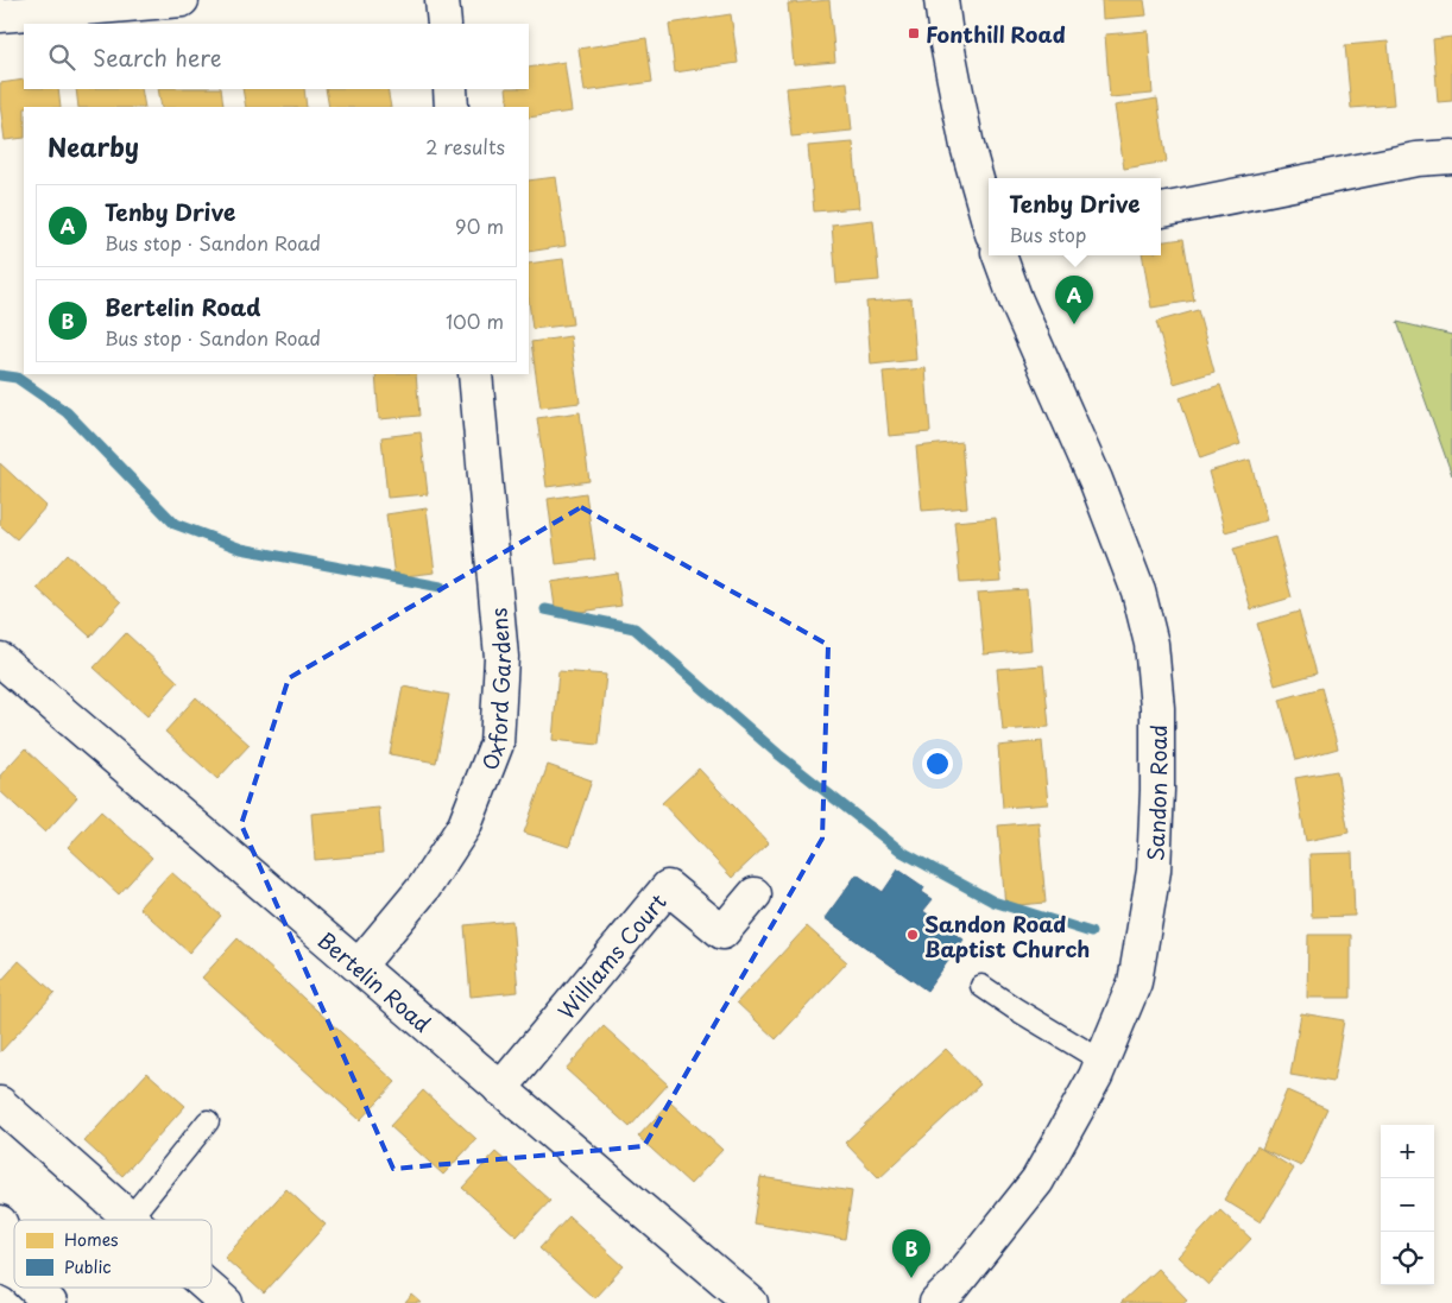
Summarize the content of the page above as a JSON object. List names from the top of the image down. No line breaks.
{"streets":{"main road":["Oxford Gardens","Sandon Road","Williams Court","Bertelin Road"]},"crossings":[["Oxford Gardens","Bertelin Road"],["Williams Court","Bertelin Road"]],"places":{"transit":["Fonthill Road"],"other":["Sandon Road Baptist Church"]},"legend":["Homes","Public"],"page":{"search":"Search here","heading":["Nearby","2 results"],"popup":["Tenby Drive","Bus stop"],"list":[{"mark":"A","name":"Tenby Drive","note":"Bus stop · Sandon Road","value":"90 m"},{"mark":"B","name":"Bertelin Road","note":"Bus stop · Sandon Road","value":"100 m"}],"pins":["A","B"],"map_buttons":["+","−"]}}
